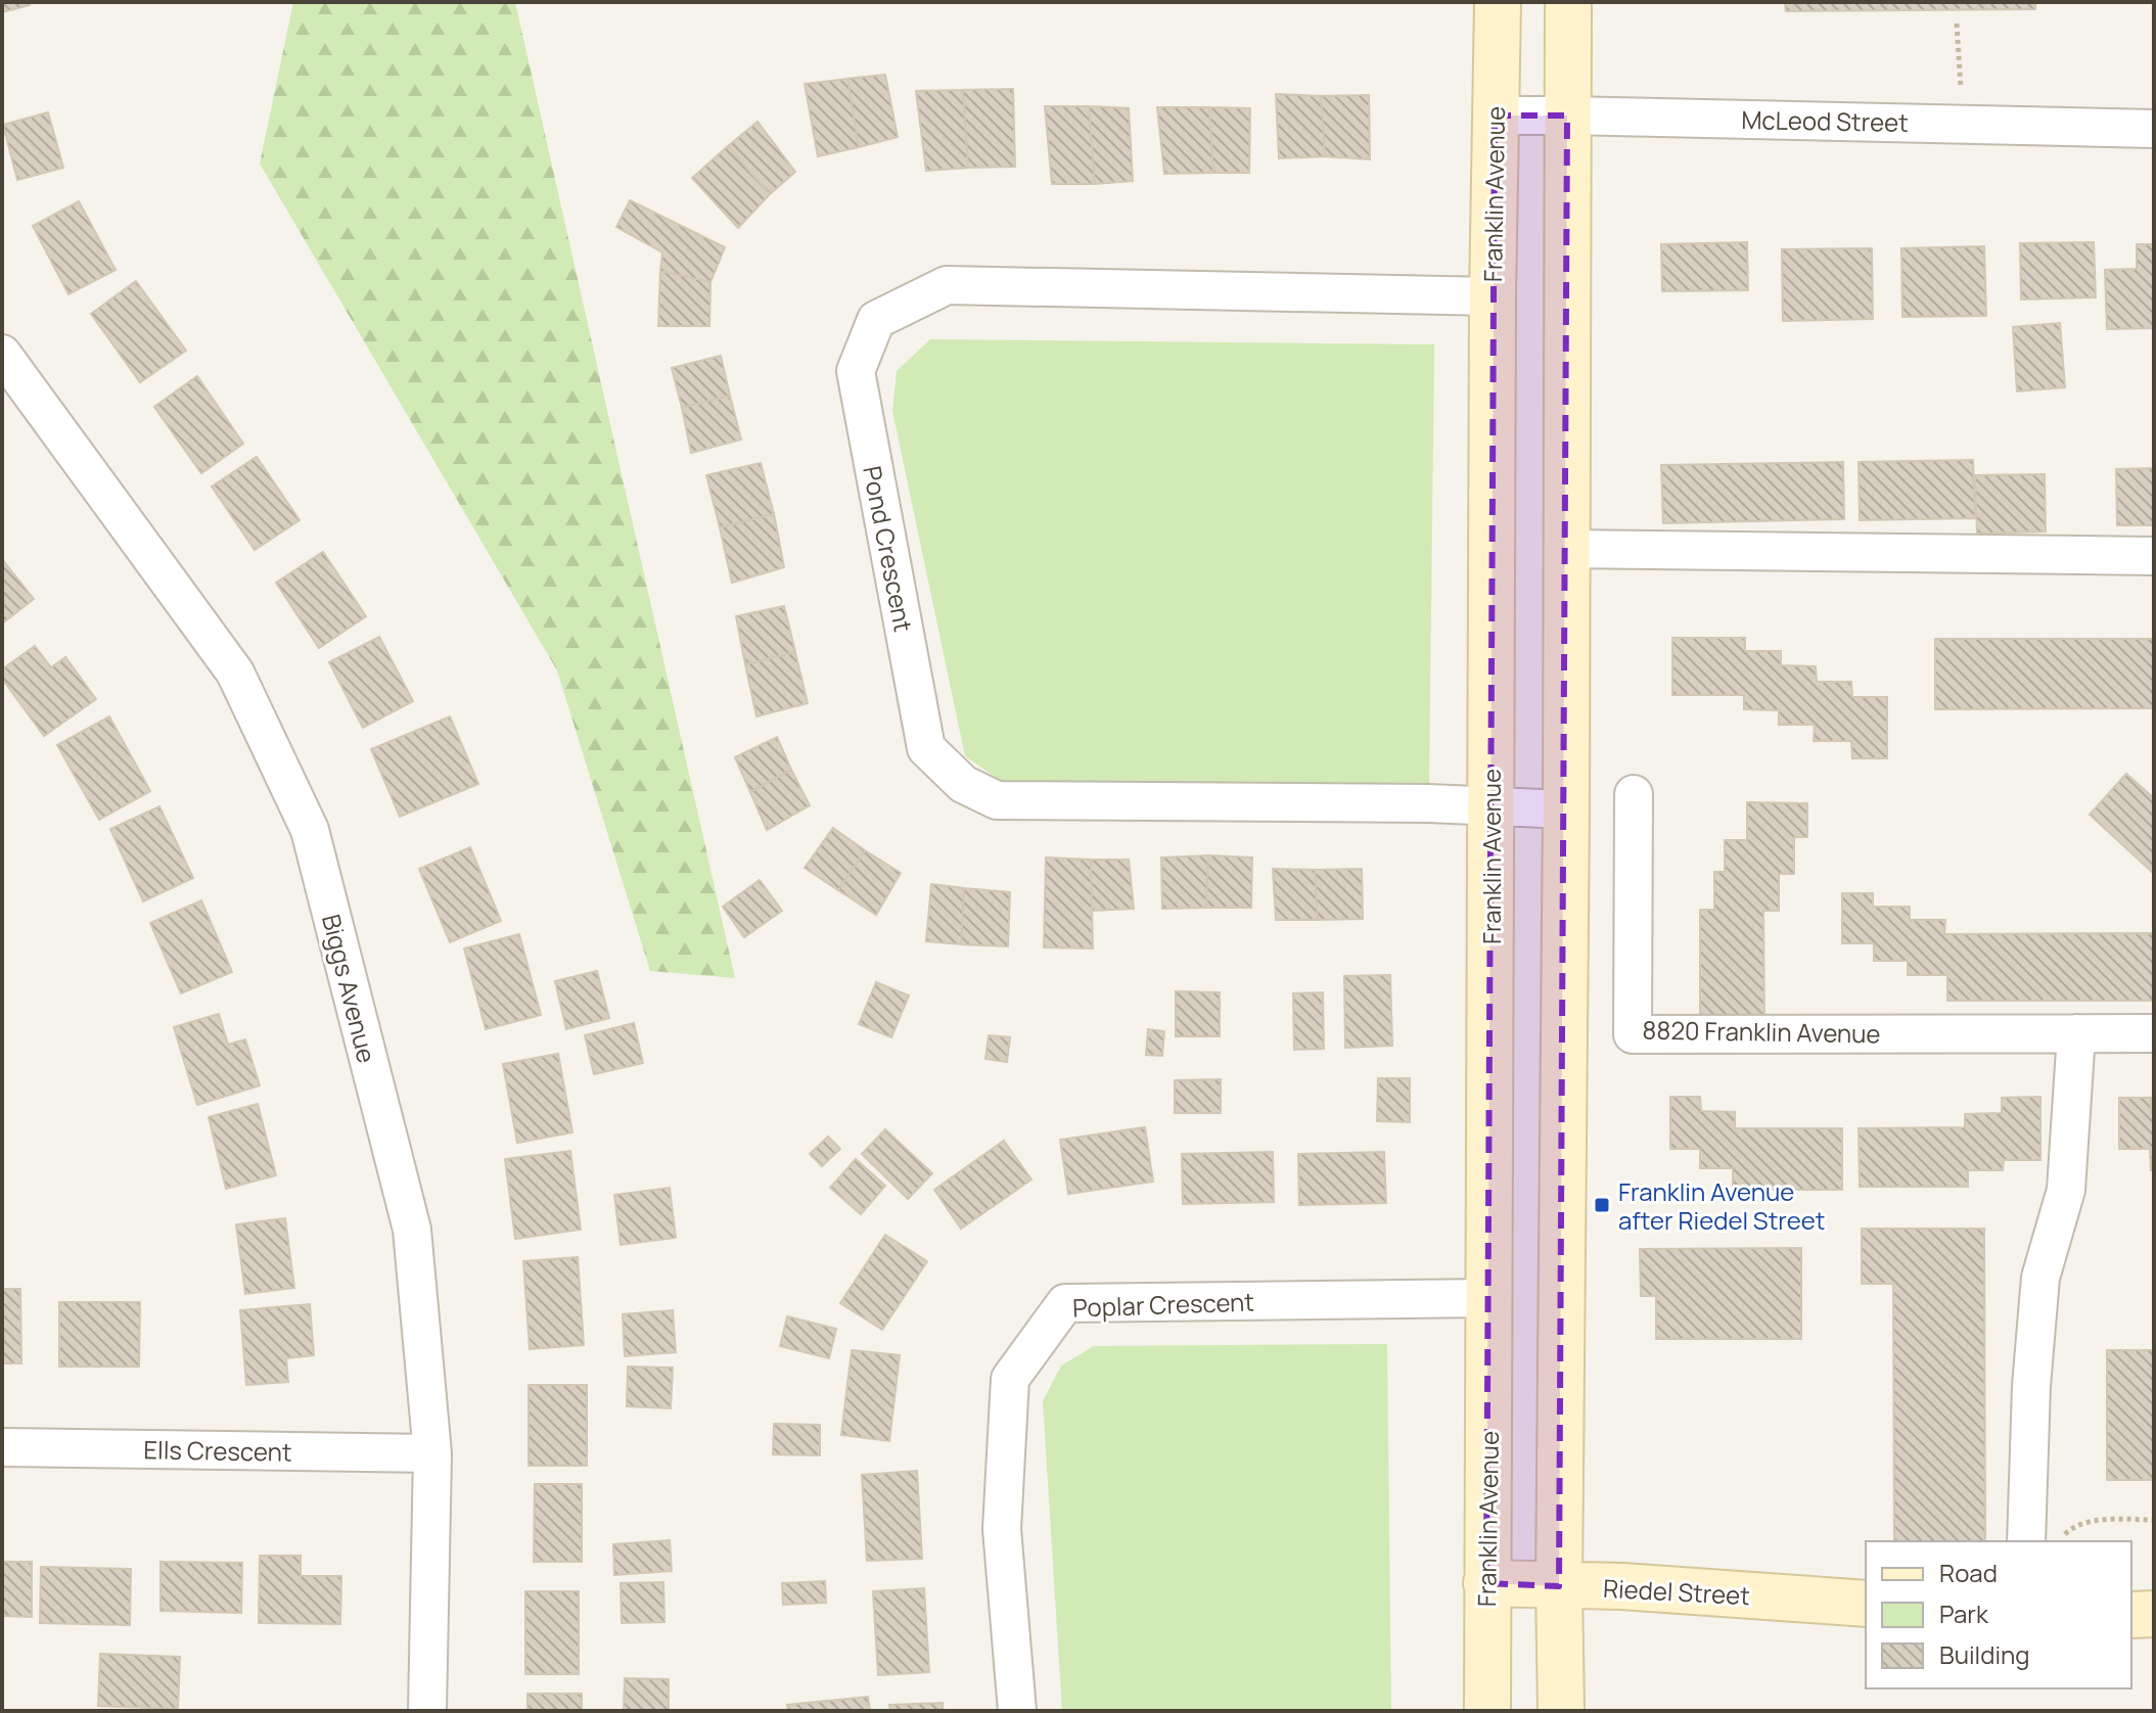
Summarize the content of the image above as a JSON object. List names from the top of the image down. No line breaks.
{"streets":{"main road":["Franklin Avenue","Riedel Street"],"street":["McLeod Street","Pond Crescent","Biggs Avenue","8820 Franklin Avenue","Poplar Crescent","Ells Crescent"]},"crossings":[["McLeod Street","Franklin Avenue"],["Franklin Avenue","Pond Crescent"],["Franklin Avenue","Poplar Crescent"],["Franklin Avenue","Riedel Street"],["Biggs Avenue","Ells Crescent"]],"places":{"transit":["Franklin Avenue after Riedel Street"]},"legend":["Road","Park","Building"]}
